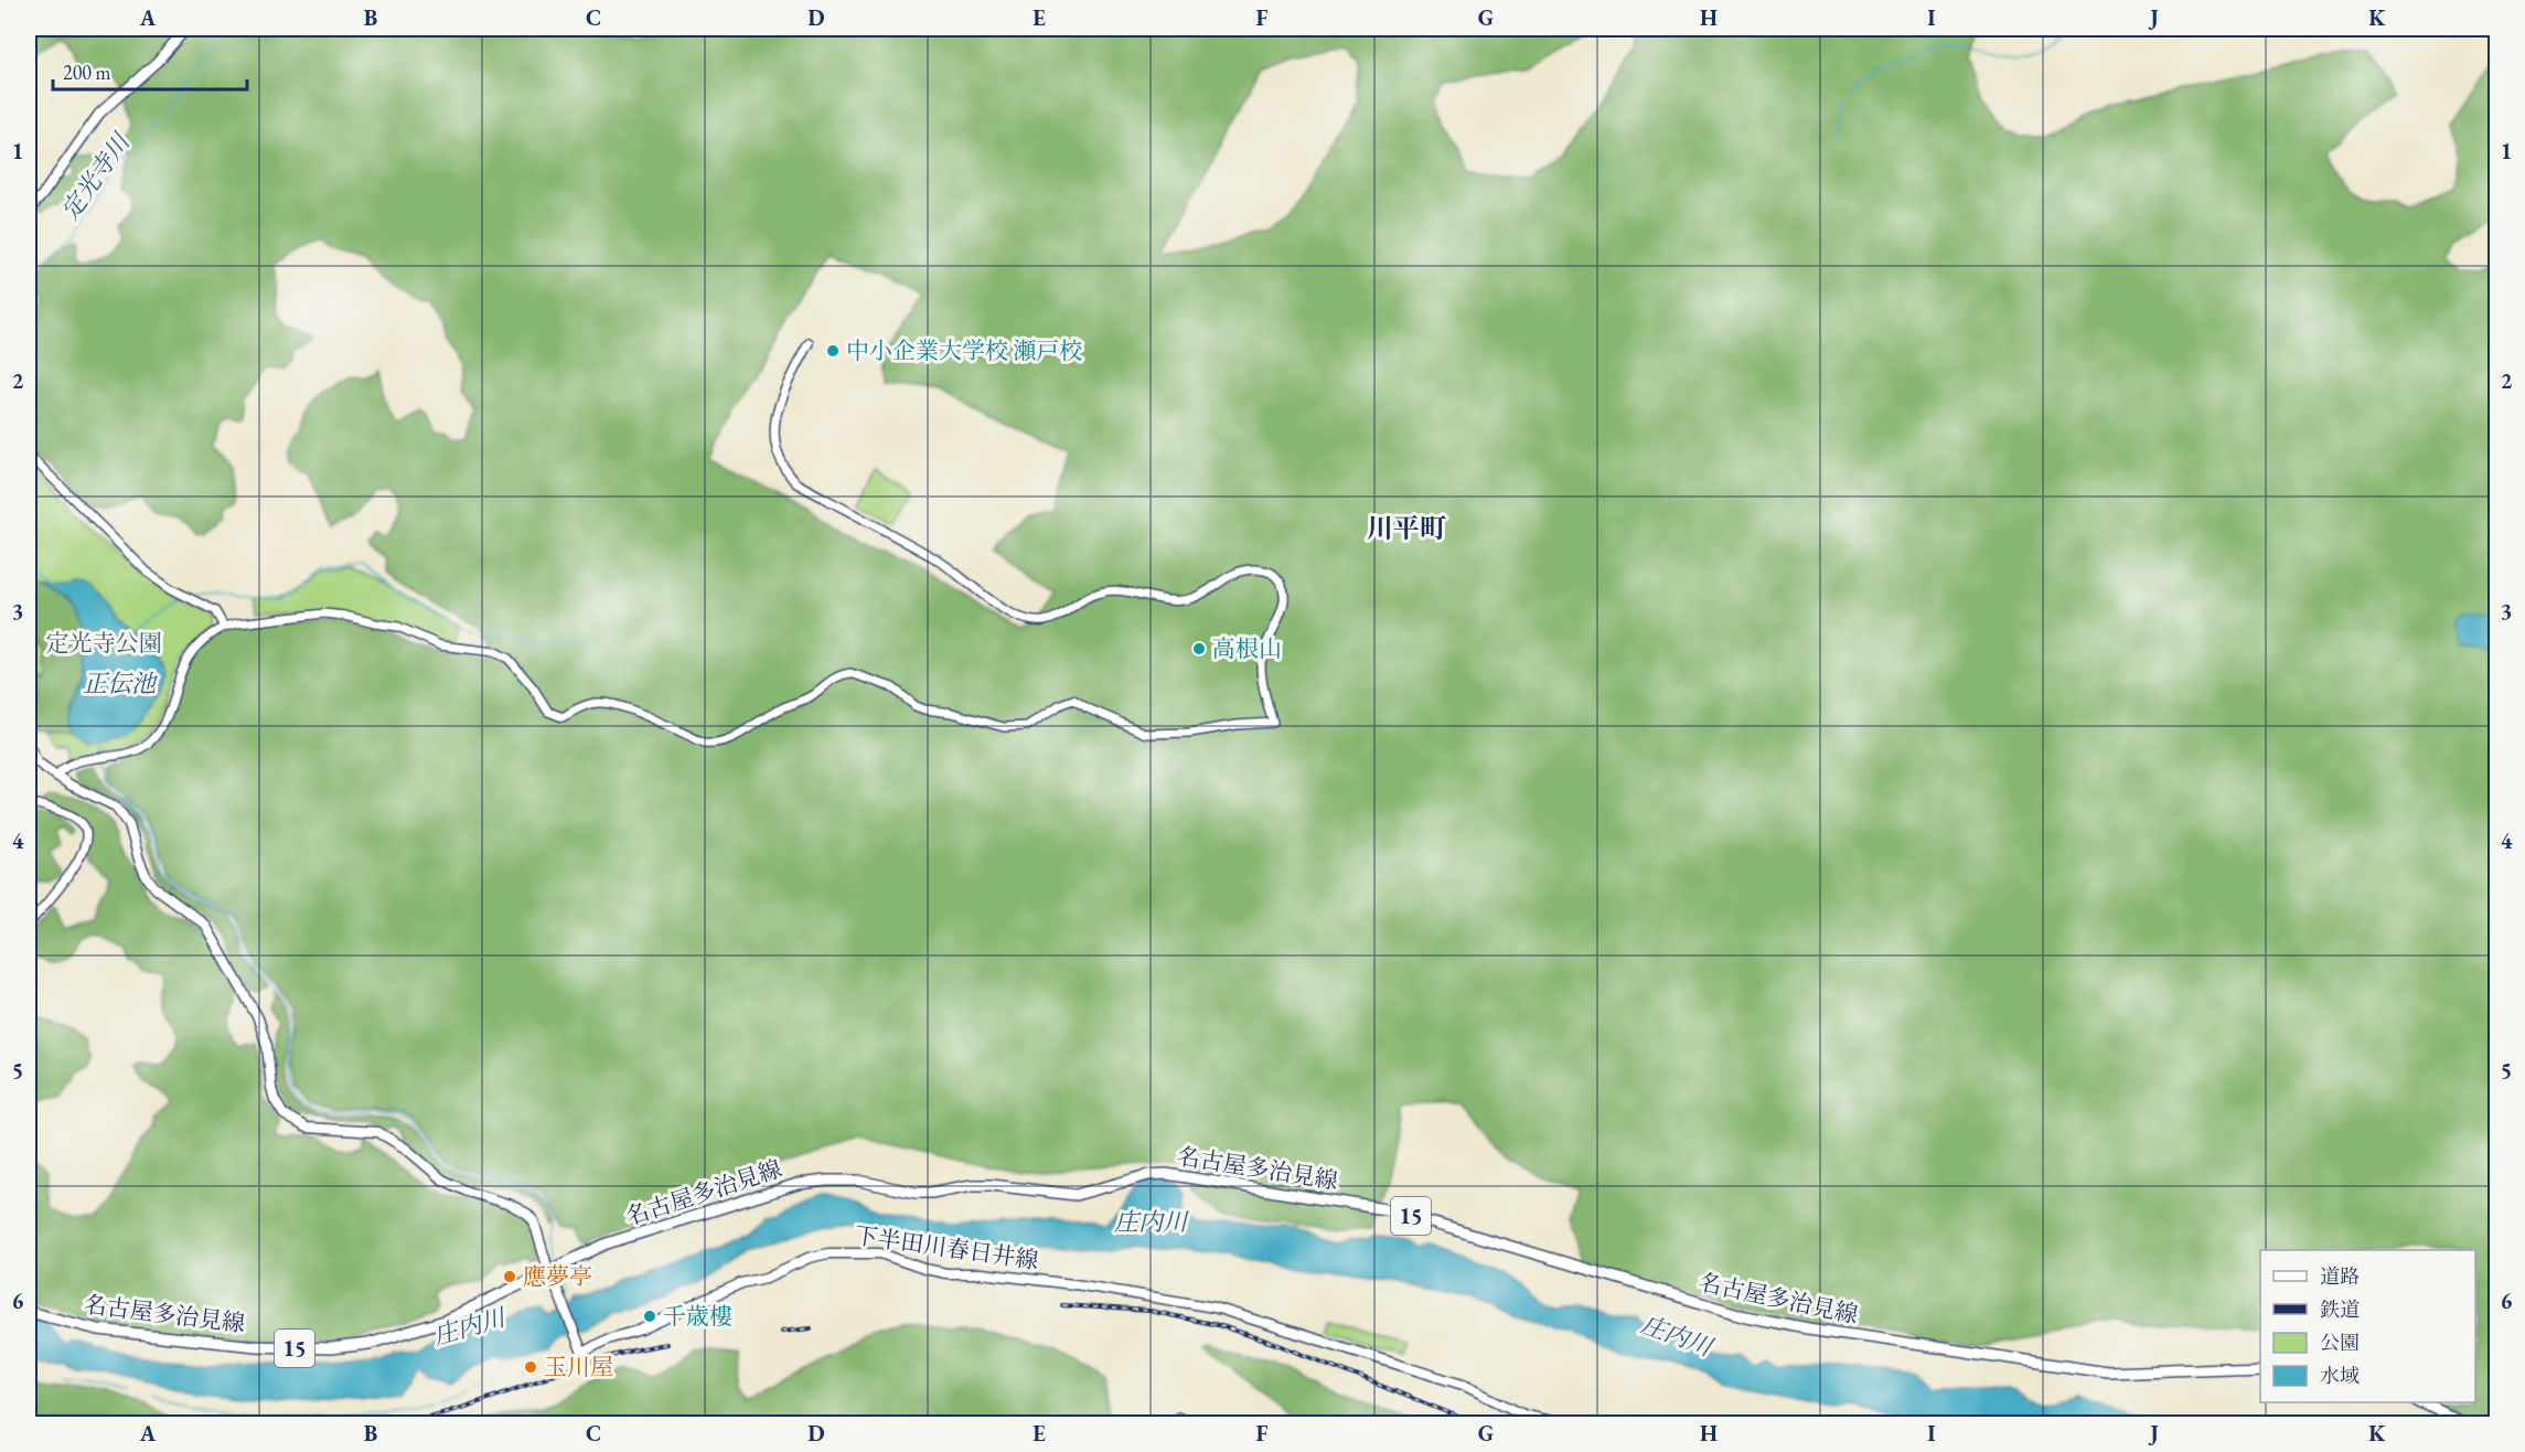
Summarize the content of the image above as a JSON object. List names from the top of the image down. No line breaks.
{"streets":{"main road":["名古屋多治見線","15","下半田川春日井線"]},"crossings":[["名古屋多治見線","下半田川春日井線"]],"districts":["川平町"],"water":["定光寺川","正伝池","庄内川"],"parks":["定光寺公園"],"places":["中小企業大学校 瀬戸校","高根山","應夢亭","千歳樓","玉川屋"],"legend":["道路","鉄道","公園","水域"],"scale_bar":"200 m","grid":{"columns":["A","B","C","D","E","F","G","H","I","J","K"],"rows":["1","2","3","4","5","6"]}}
